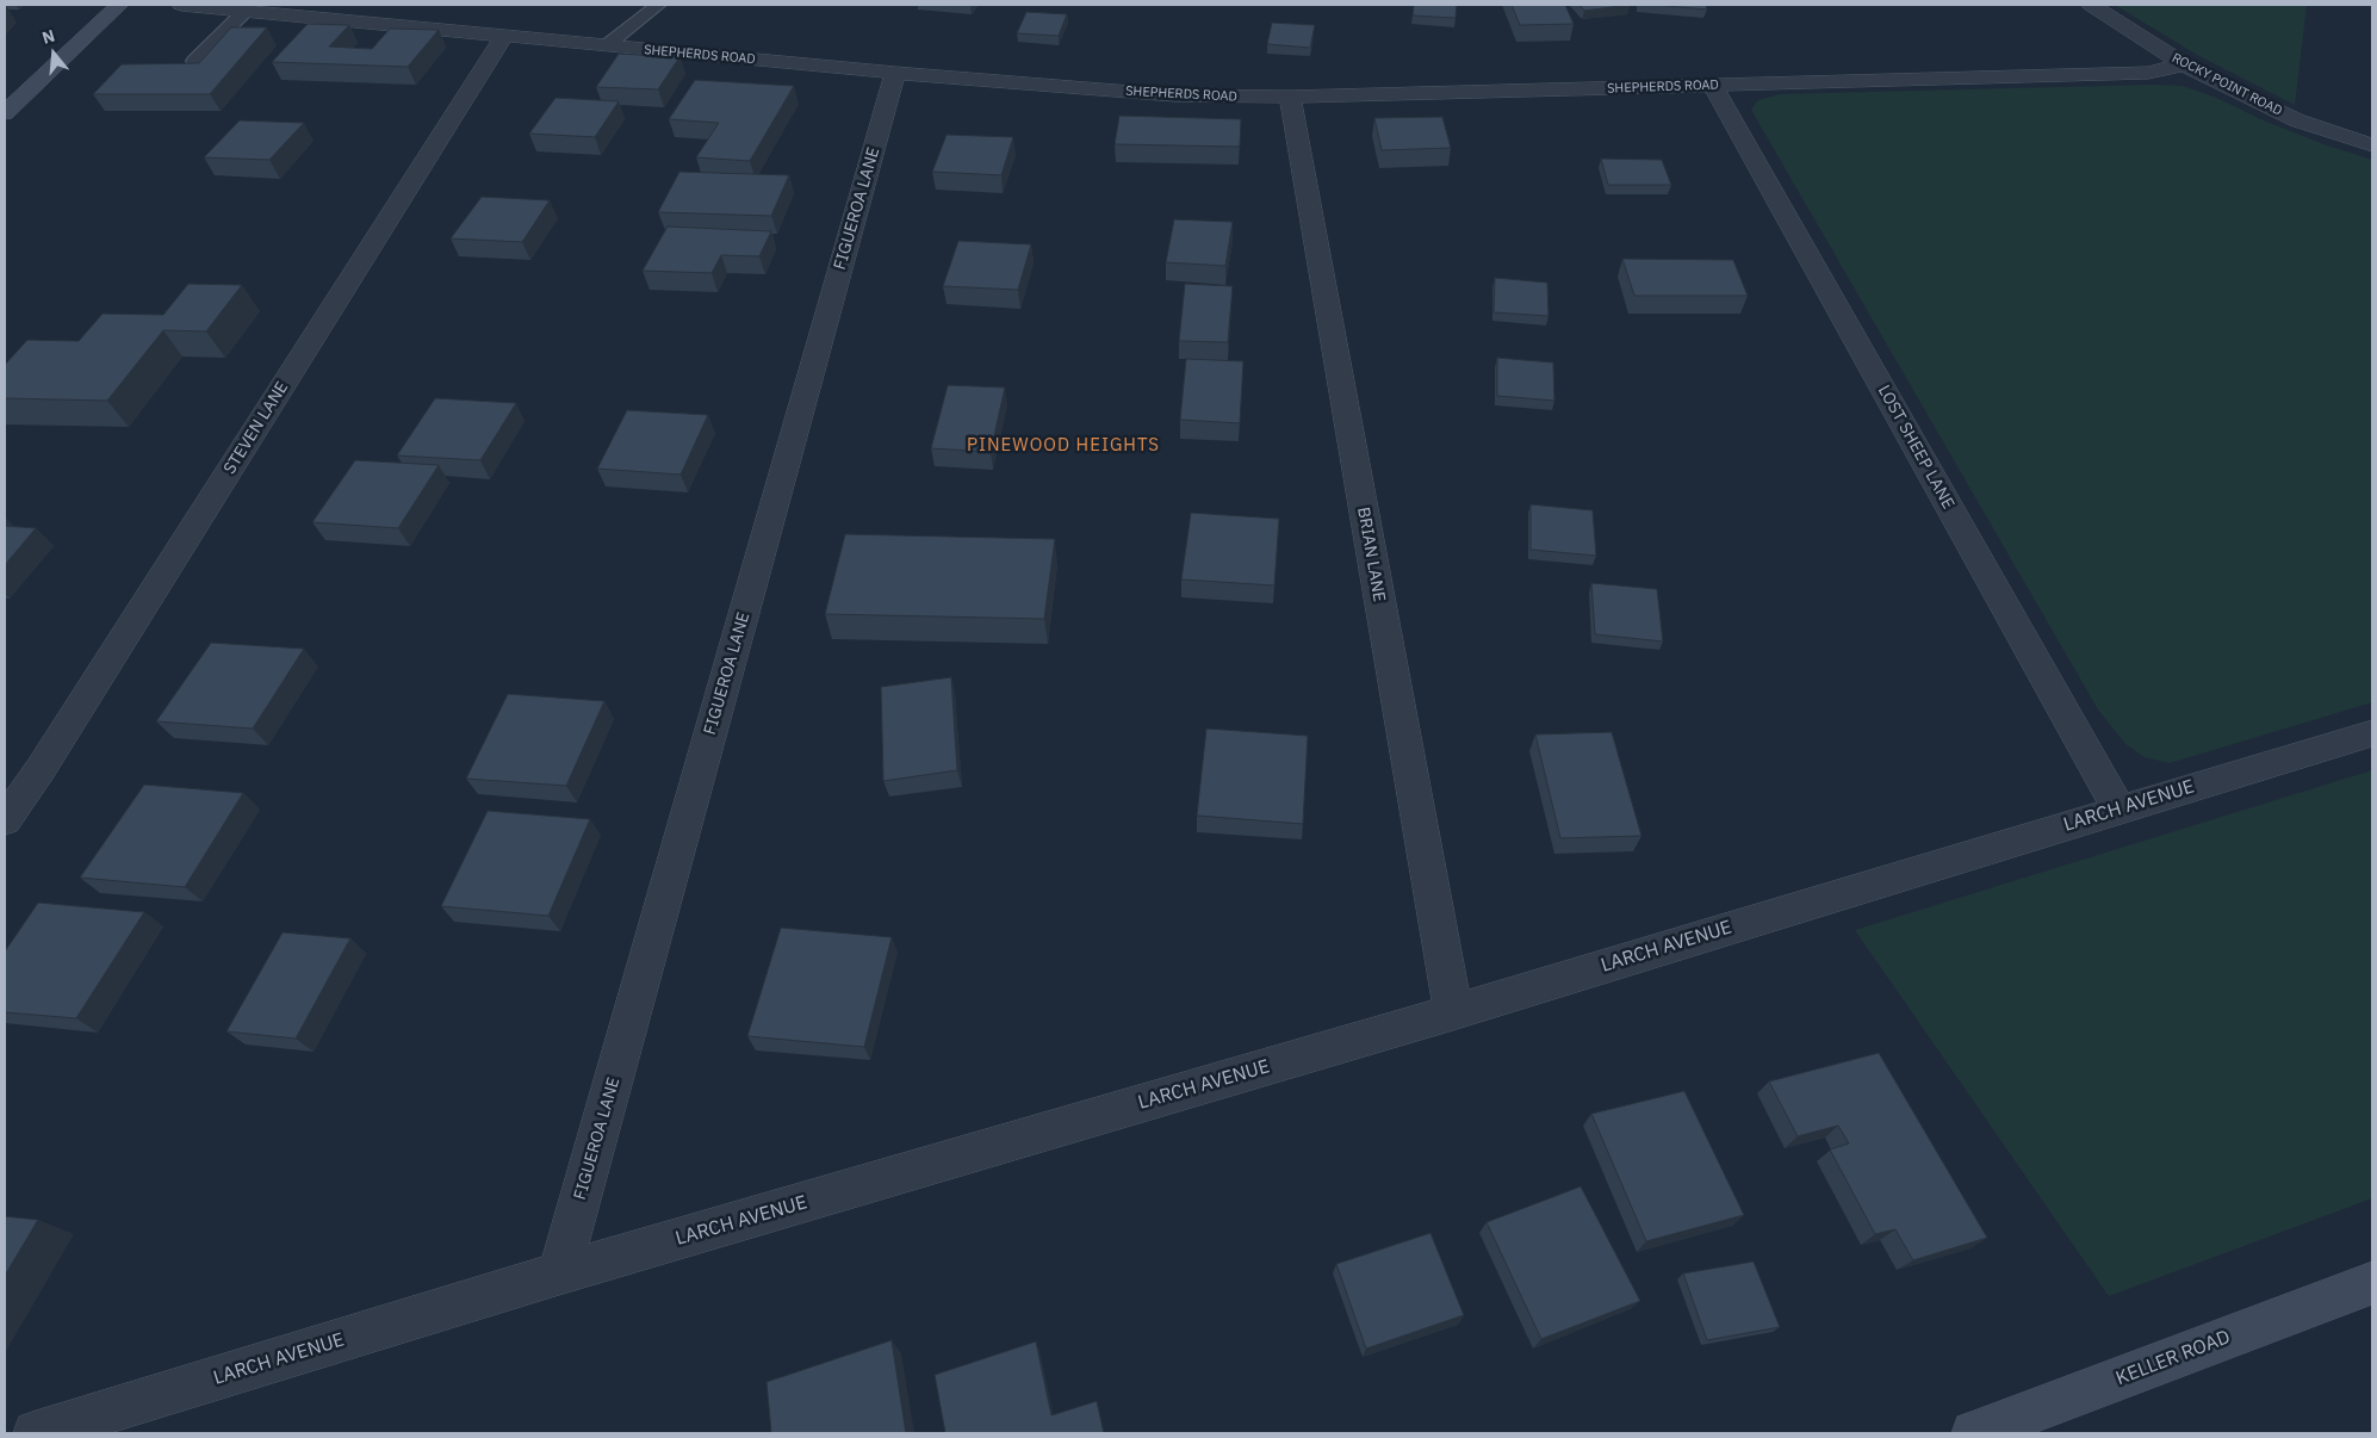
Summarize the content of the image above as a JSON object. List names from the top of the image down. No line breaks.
{"streets":{"main road":["KELLER ROAD"],"street":["SHEPHERDS ROAD","ROCKY POINT ROAD","FIGUEROA LANE","STEVEN LANE","LOST SHEEP LANE","BRIAN LANE","LARCH AVENUE"]},"crossings":[["SHEPHERDS ROAD","ROCKY POINT ROAD"],["SHEPHERDS ROAD","FIGUEROA LANE"],["SHEPHERDS ROAD","STEVEN LANE"],["SHEPHERDS ROAD","LOST SHEEP LANE"],["SHEPHERDS ROAD","BRIAN LANE"],["FIGUEROA LANE","LARCH AVENUE"],["LOST SHEEP LANE","LARCH AVENUE"],["BRIAN LANE","LARCH AVENUE"]],"districts":["PINEWOOD HEIGHTS"],"north":"top"}
